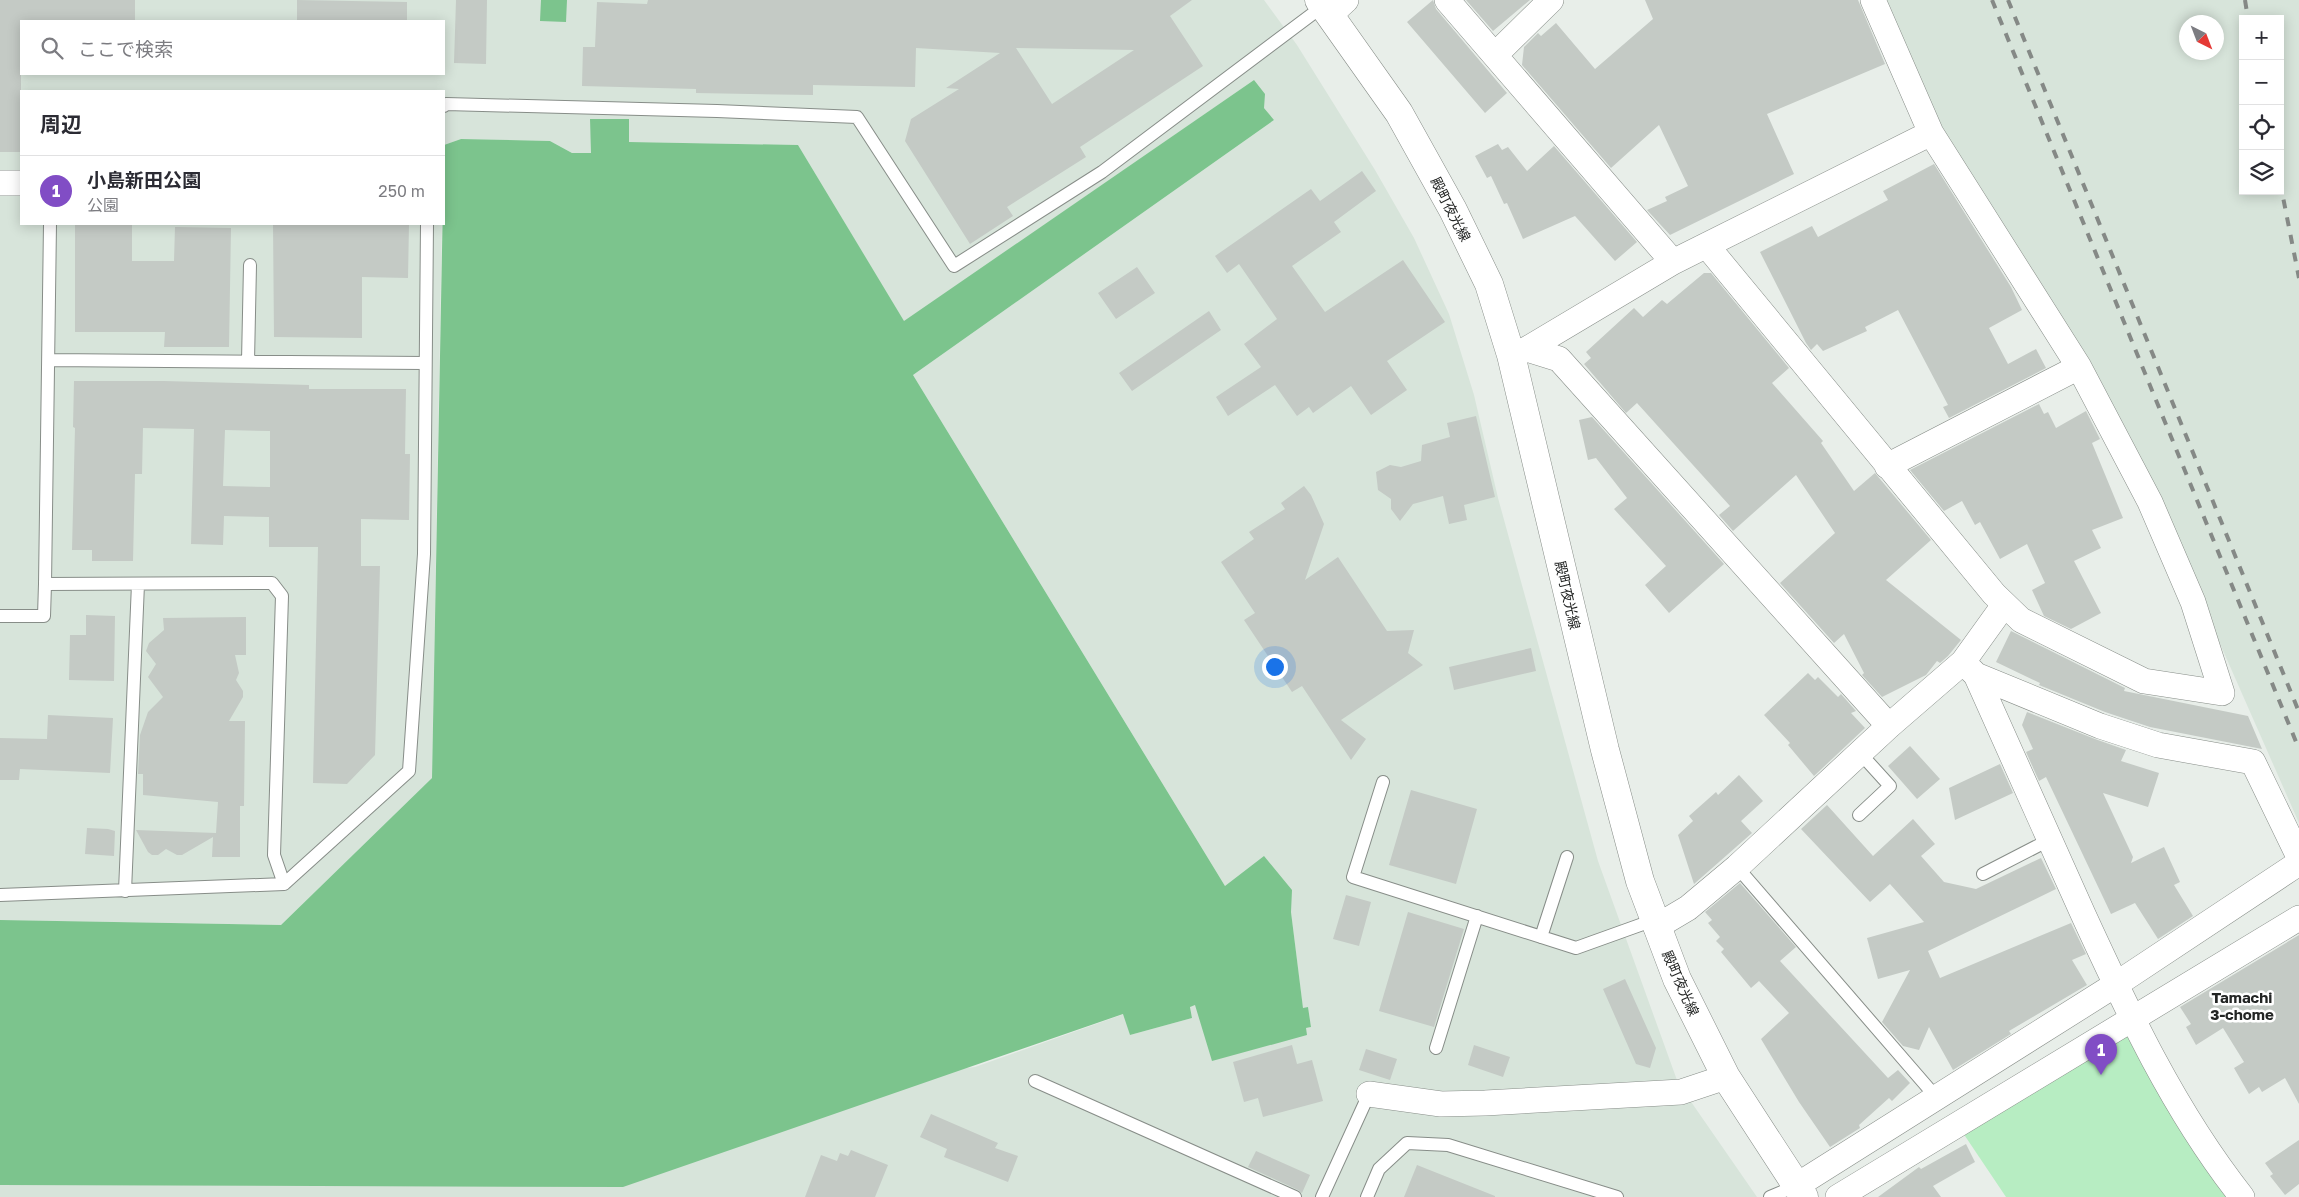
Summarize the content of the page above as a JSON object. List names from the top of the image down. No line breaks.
{"streets":{"street":["殿町夜光線"]},"districts":["Tamachi 3-chome"],"north":"bottom right","page":{"map_buttons":["+","−"],"search":"ここで検索","heading":"周辺","list":[{"mark":"1","name":"小島新田公園","note":"公園","value":"250 m"}],"pins":"1"}}
